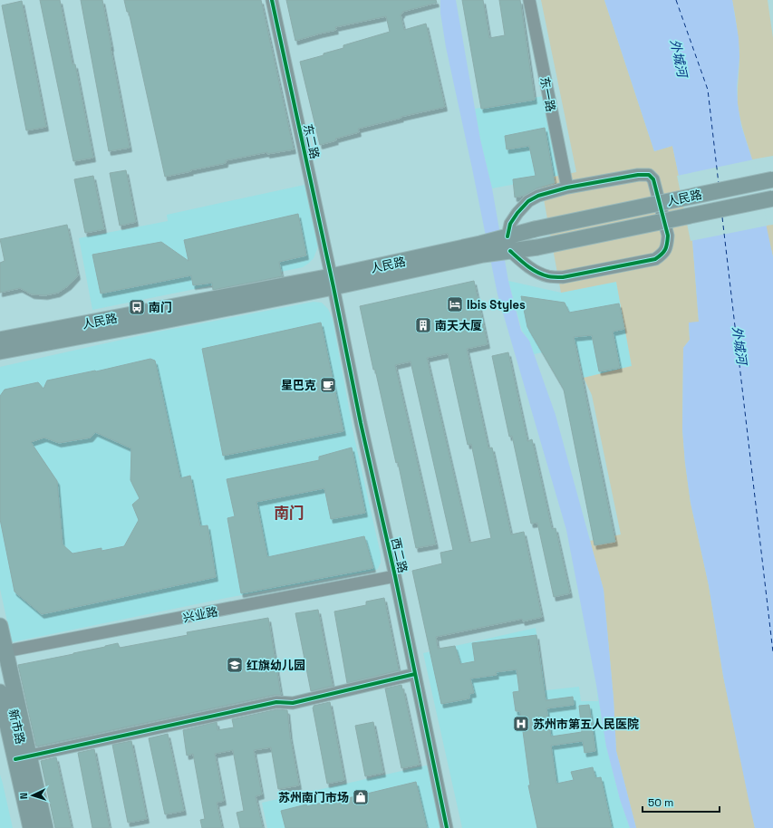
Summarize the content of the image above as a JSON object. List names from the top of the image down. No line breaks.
{"streets":{"main road":["人民路","新市路"],"street":["东一路","东二路","西二路","兴业路"]},"crossings":[["东二路","人民路"],["东二路","西二路"],["人民路","西二路"],["西二路","兴业路"],["兴业路","新市路"]],"districts":["南门"],"water":["外城河"],"places":{"hotel":["Ibis Styles"],"bus stop":["南门"],"building":["南天大厦"],"cafe":["星巴克"],"school or university":["红旗幼儿园"],"hospital":["苏州市第五人民医院"],"shop":["苏州南门市场"]},"scale_bar":"50 m","north":"left"}
